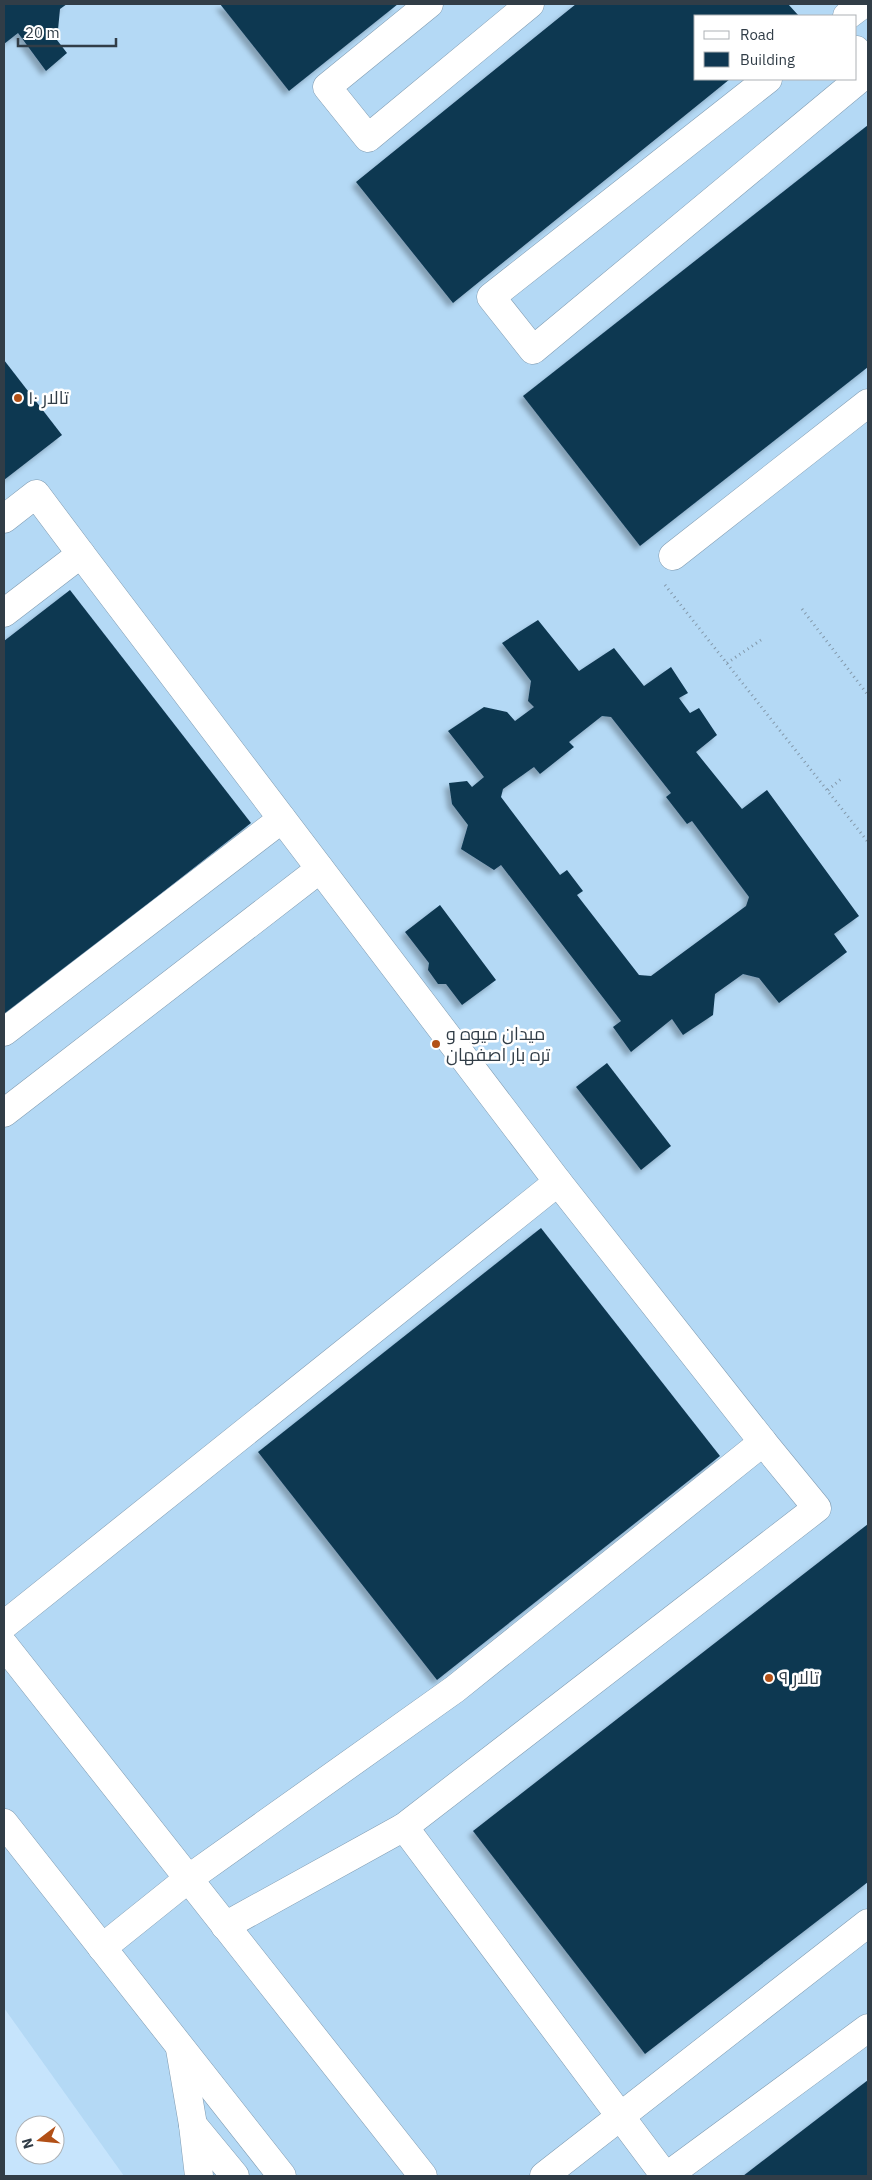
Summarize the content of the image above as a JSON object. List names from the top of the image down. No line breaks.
{"places":["تالار ۱۰","میدان میوه و تره بار اصفهان","تالار ۹"],"legend":["Road","Building"],"scale_bar":"20 m","north":"left"}
